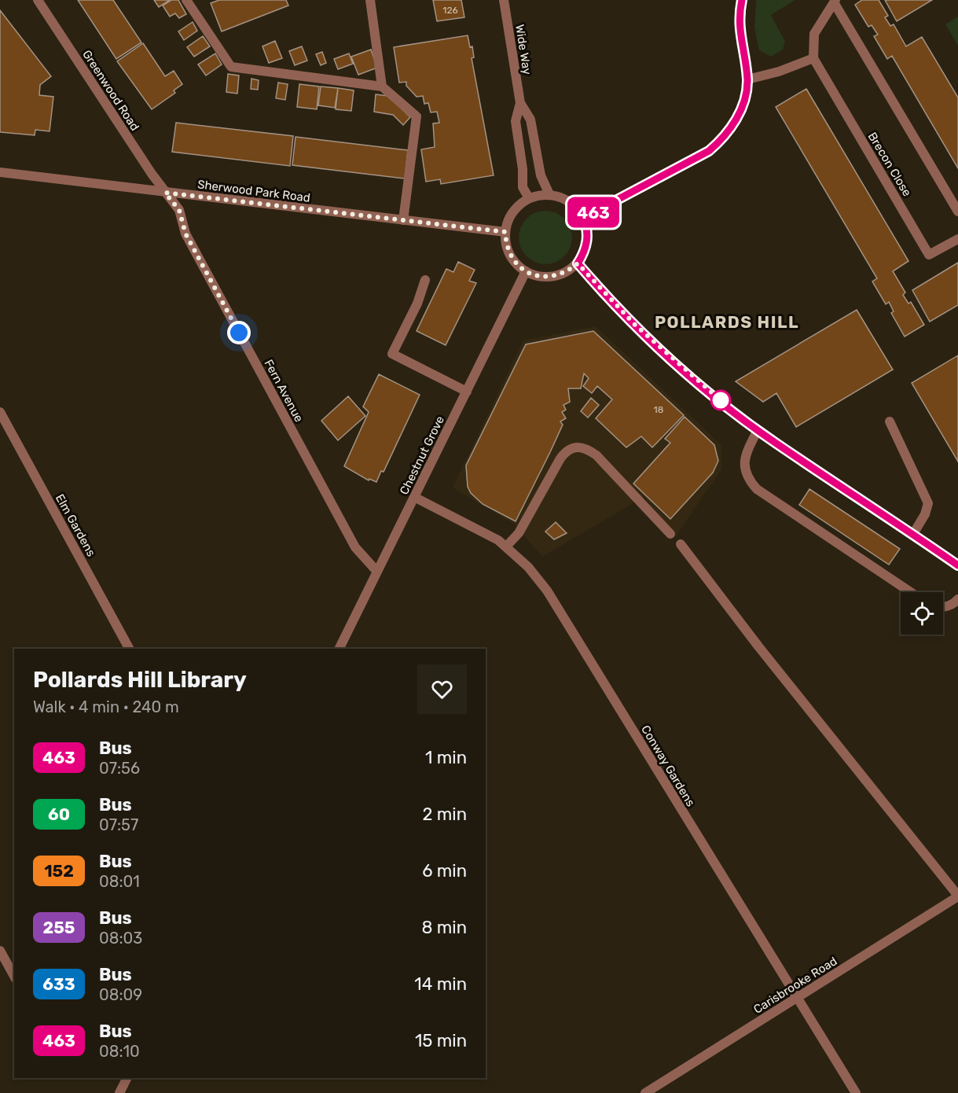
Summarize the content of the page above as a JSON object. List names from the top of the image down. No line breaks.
{"streets":{"street":["Wide Way","Greenwood Road","Brecon Close","Sherwood Park Road","Fern Avenue","Chestnut Grove","Elm Gardens","Conway Gardens","Carisbrooke Road"]},"crossings":[["Wide Way","Sherwood Park Road"],["Wide Way","Chestnut Grove"],["Greenwood Road","Sherwood Park Road"],["Greenwood Road","Fern Avenue"],["Sherwood Park Road","Fern Avenue"],["Sherwood Park Road","Chestnut Grove"],["Fern Avenue","Chestnut Grove"],["Chestnut Grove","Conway Gardens"],["Conway Gardens","Carisbrooke Road"]],"districts":["POLLARDS HILL"],"lines":["bus line 463"],"house_numbers":["126","18"],"page":{"on_map":"463","heading":["Pollards Hill Library","Walk · 4 min · 240 m"],"list":[{"mark":"463","name":"Bus","note":"07:56","value":"1 min"},{"mark":"60","name":"Bus","note":"07:57","value":"2 min"},{"mark":"152","name":"Bus","note":"08:01","value":"6 min"},{"mark":"255","name":"Bus","note":"08:03","value":"8 min"},{"mark":"633","name":"Bus","note":"08:09","value":"14 min"},{"mark":"463","name":"Bus","note":"08:10","value":"15 min"}]}}
